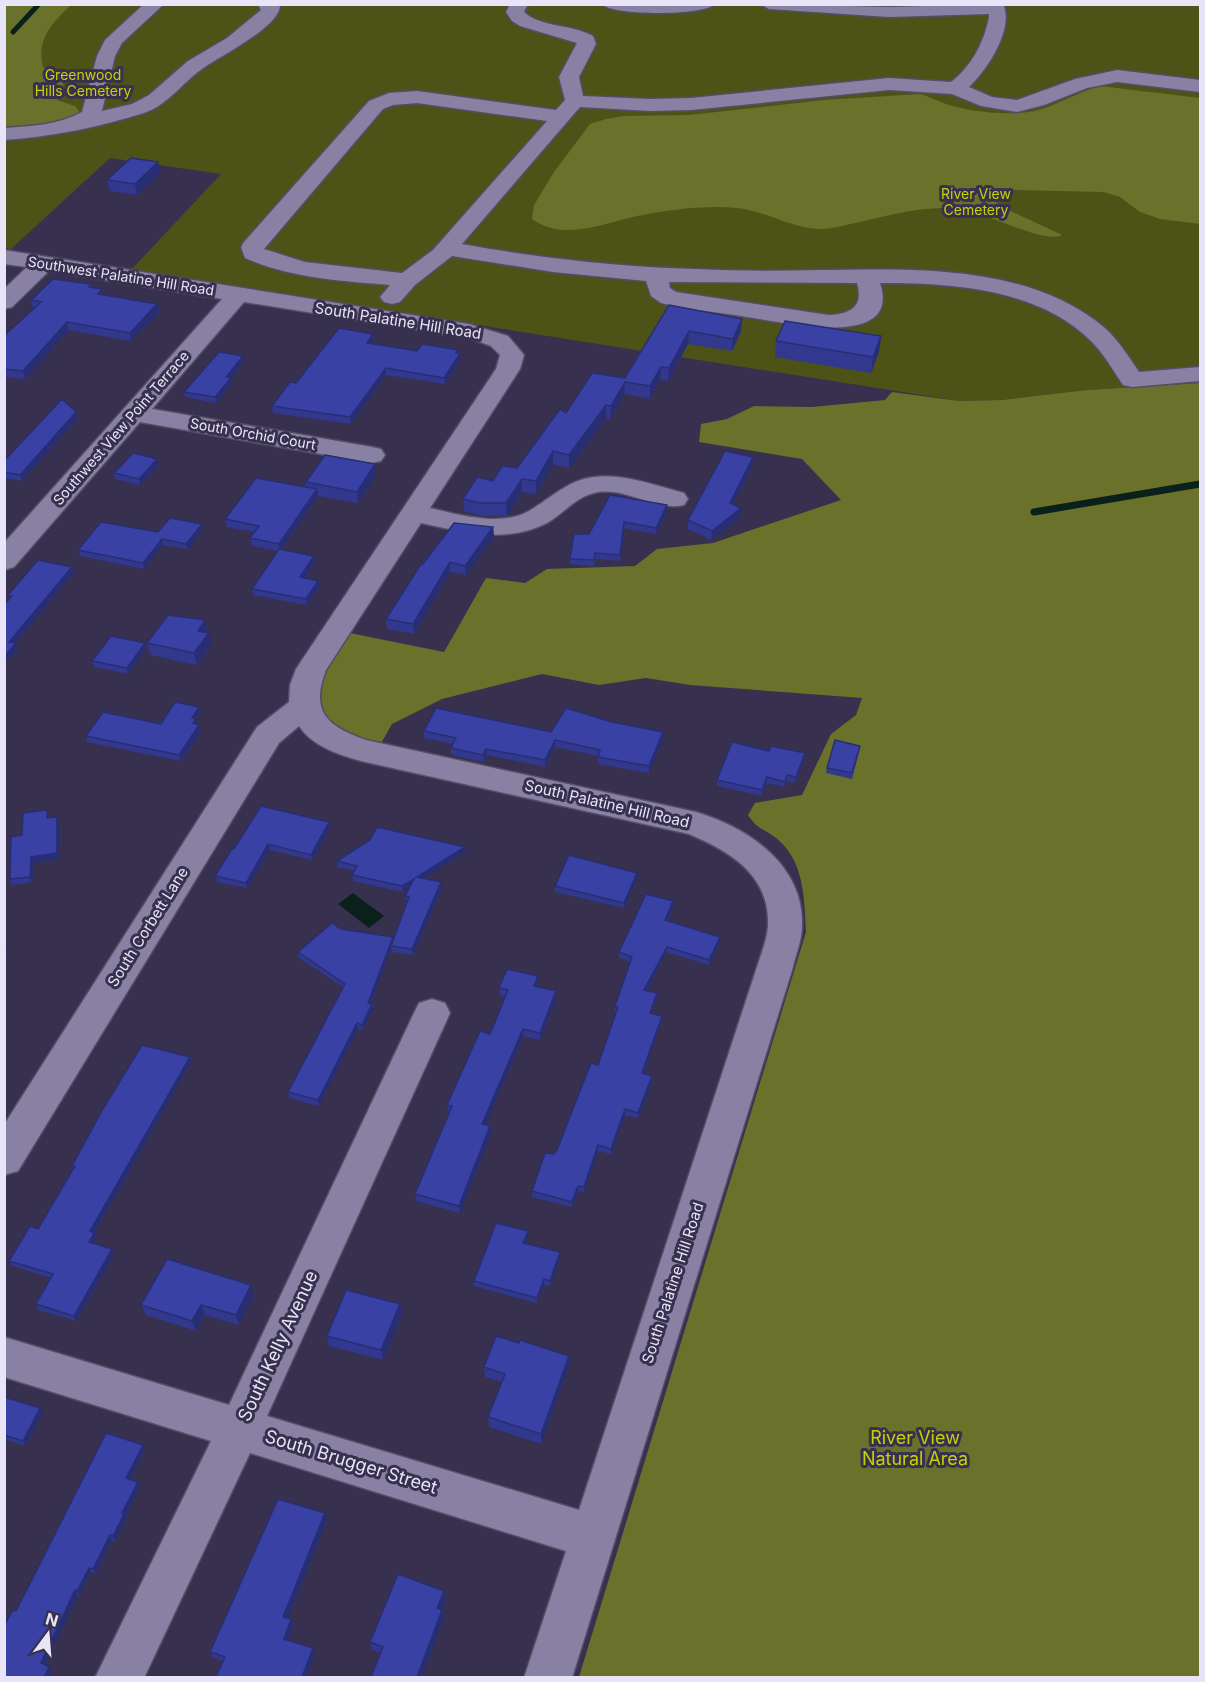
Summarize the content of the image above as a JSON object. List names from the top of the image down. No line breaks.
{"streets":{"street":["Southwest Palatine Hill Road","South Palatine Hill Road","Southwest View Point Terrace","South Orchid Court","South Corbett Lane","South Kelly Avenue","South Brugger Street"]},"crossings":[["Southwest Palatine Hill Road","South Palatine Hill Road"],["Southwest Palatine Hill Road","Southwest View Point Terrace"],["South Palatine Hill Road","Southwest View Point Terrace"],["South Palatine Hill Road","South Corbett Lane"],["South Palatine Hill Road","South Brugger Street"],["Southwest View Point Terrace","South Orchid Court"],["South Kelly Avenue","South Brugger Street"]],"parks":["Greenwood Hills Cemetery","River View Cemetery","River View Natural Area"],"north":"top"}
